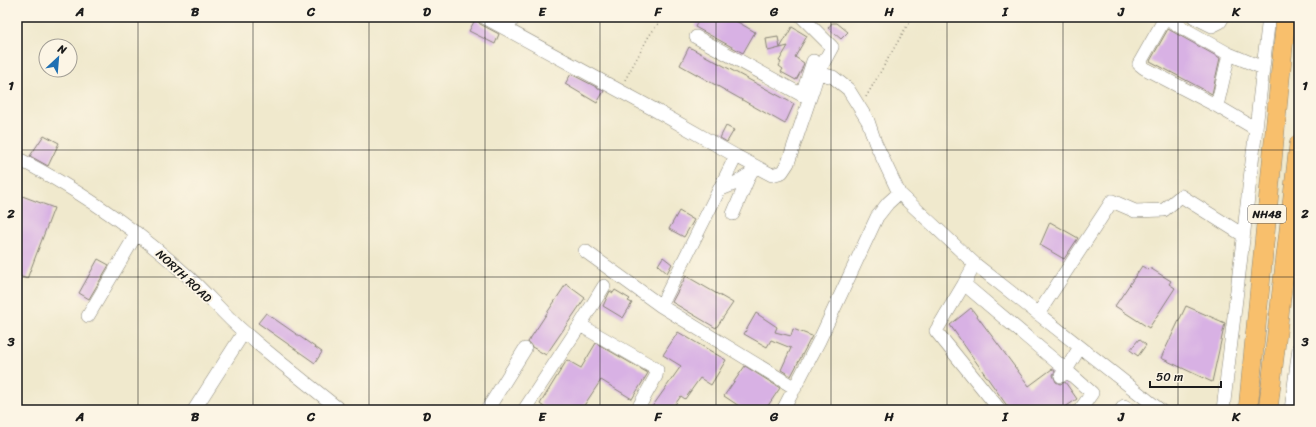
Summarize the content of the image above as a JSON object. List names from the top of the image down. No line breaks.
{"streets":{"highway":["NH48"],"street":["NORTH ROAD"]},"scale_bar":"50 m","north":"top right","grid":{"columns":["A","B","C","D","E","F","G","H","I","J","K"],"rows":["1","2","3"]}}
